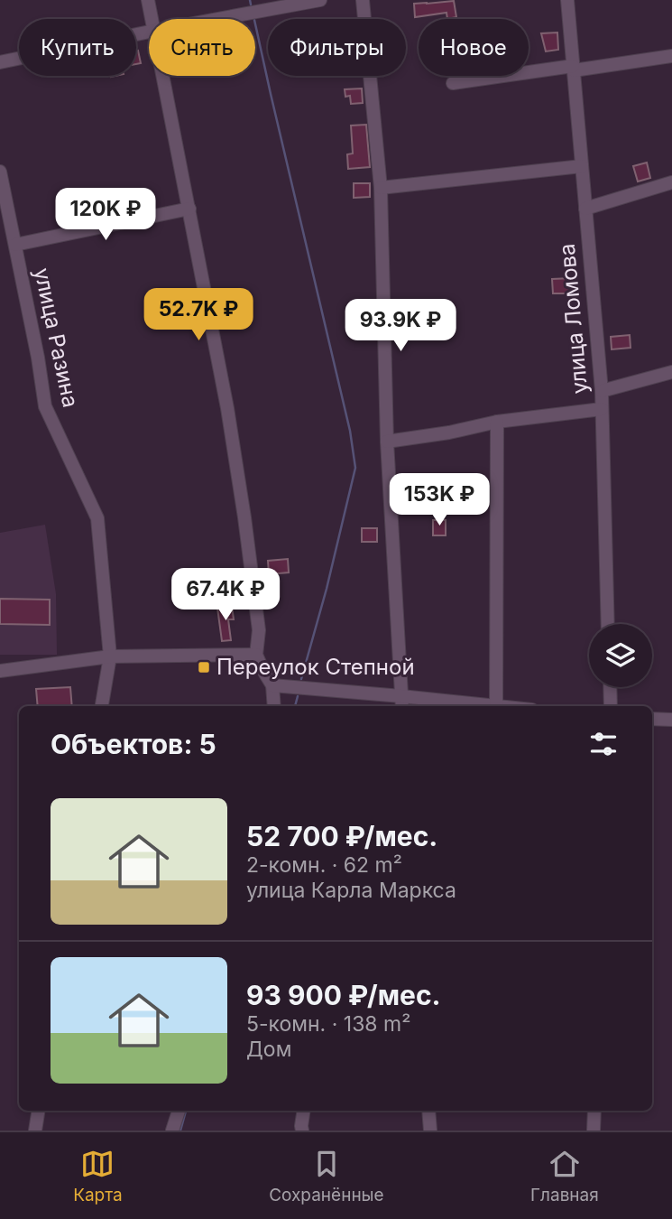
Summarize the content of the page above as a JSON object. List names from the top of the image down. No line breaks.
{"streets":{"street":["улица Ломова","улица Разина"]},"places":{"transit":["Переулок Степной"]},"page":{"chip":["Купить","Снять","Фильтры","Новое"],"price":["120K ₽","52.7K ₽","93.9K ₽","153K ₽","67.4K ₽"],"heading":"Объектов: 5","list":[{"name":"52 700 ₽/мес.","note":"2-комн. · 62 m² · улица Карла Маркса"},{"name":"93 900 ₽/мес.","note":"5-комн. · 138 m² · Дом"}],"tabs":["Карта","Сохранённые","Главная"]}}
